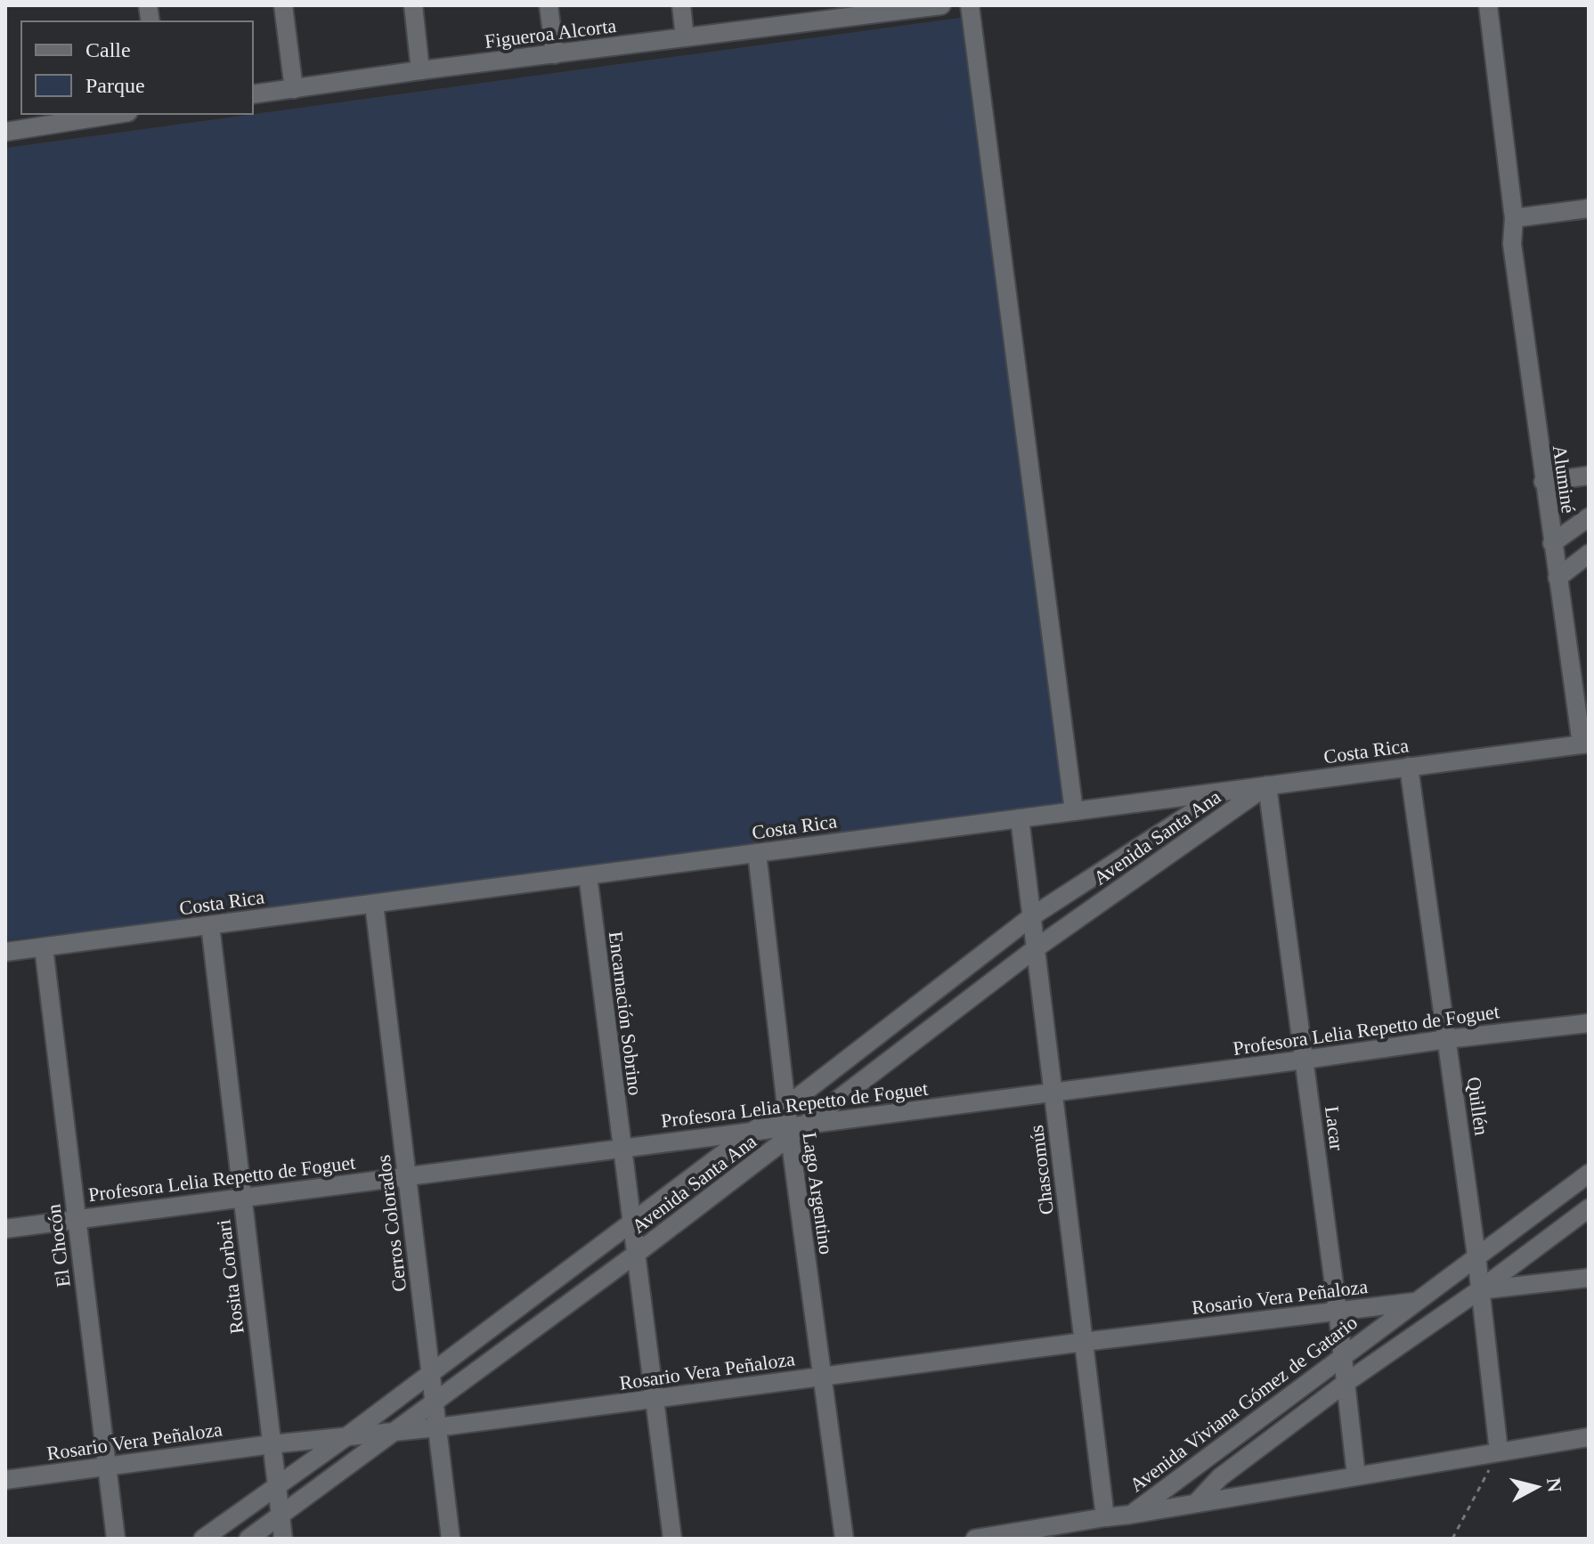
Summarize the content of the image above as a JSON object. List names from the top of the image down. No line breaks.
{"streets":{"street":["Figueroa Alcorta","Aluminé","Costa Rica","Avenida Santa Ana","Encarnación Sobrino","Profesora Lelia Repetto de Foguet","Quillén","Lacar","Chascomús","Lago Argentino","Cerros Colorados","El Chocón","Rosita Corbari","Rosario Vera Peñaloza","Avenida Viviana Gómez de Gatario"]},"crossings":[["Aluminé","Costa Rica"],["Costa Rica","Avenida Santa Ana"],["Costa Rica","Encarnación Sobrino"],["Costa Rica","Quillén"],["Costa Rica","Lacar"],["Costa Rica","Chascomús"],["Costa Rica","Lago Argentino"],["Costa Rica","Cerros Colorados"],["Costa Rica","El Chocón"],["Costa Rica","Rosita Corbari"],["Avenida Santa Ana","Encarnación Sobrino"],["Avenida Santa Ana","Profesora Lelia Repetto de Foguet"],["Avenida Santa Ana","Lacar"],["Avenida Santa Ana","Chascomús"],["Avenida Santa Ana","Lago Argentino"],["Avenida Santa Ana","Cerros Colorados"],["Avenida Santa Ana","Rosita Corbari"],["Avenida Santa Ana","Rosario Vera Peñaloza"],["Encarnación Sobrino","Profesora Lelia Repetto de Foguet"],["Encarnación Sobrino","Rosario Vera Peñaloza"],["Profesora Lelia Repetto de Foguet","Quillén"],["Profesora Lelia Repetto de Foguet","Lacar"],["Profesora Lelia Repetto de Foguet","Chascomús"],["Profesora Lelia Repetto de Foguet","Lago Argentino"],["Profesora Lelia Repetto de Foguet","Cerros Colorados"],["Profesora Lelia Repetto de Foguet","El Chocón"],["Profesora Lelia Repetto de Foguet","Rosita Corbari"],["Quillén","Avenida Viviana Gómez de Gatario"],["Lacar","Rosario Vera Peñaloza"],["Lacar","Avenida Viviana Gómez de Gatario"],["Chascomús","Rosario Vera Peñaloza"],["Lago Argentino","Rosario Vera Peñaloza"],["Cerros Colorados","Rosario Vera Peñaloza"],["El Chocón","Rosario Vera Peñaloza"],["Rosita Corbari","Rosario Vera Peñaloza"],["Rosario Vera Peñaloza","Avenida Viviana Gómez de Gatario"]],"legend":["Calle","Parque"],"north":"right"}
